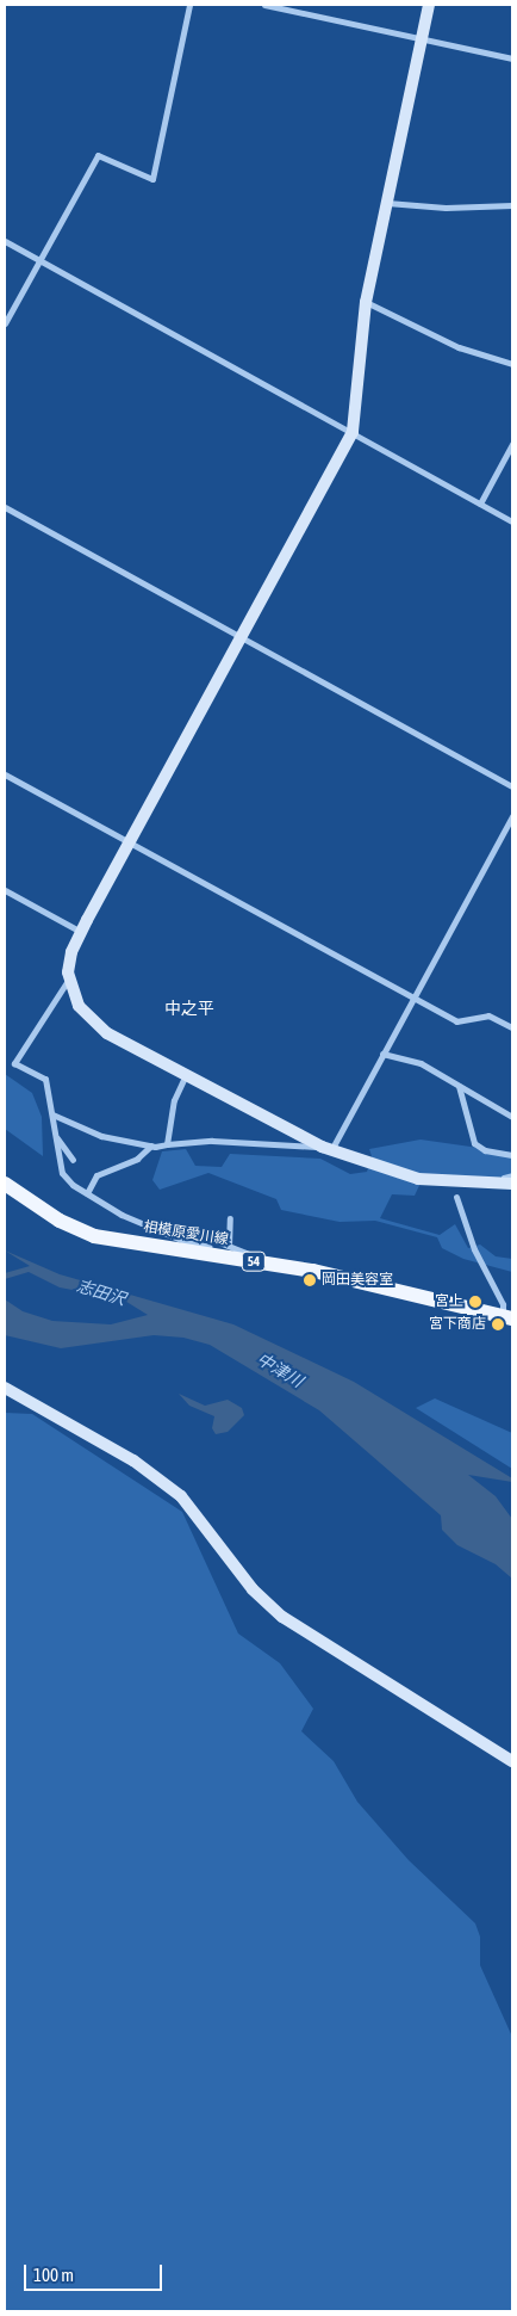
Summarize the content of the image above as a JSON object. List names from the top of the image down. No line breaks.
{"streets":{"main road":["相模原愛川線","54"]},"districts":["中之平"],"water":["志田沢","中津川"],"places":["岡田美容室","宮上","宮下商店"],"scale_bar":"100 m"}
